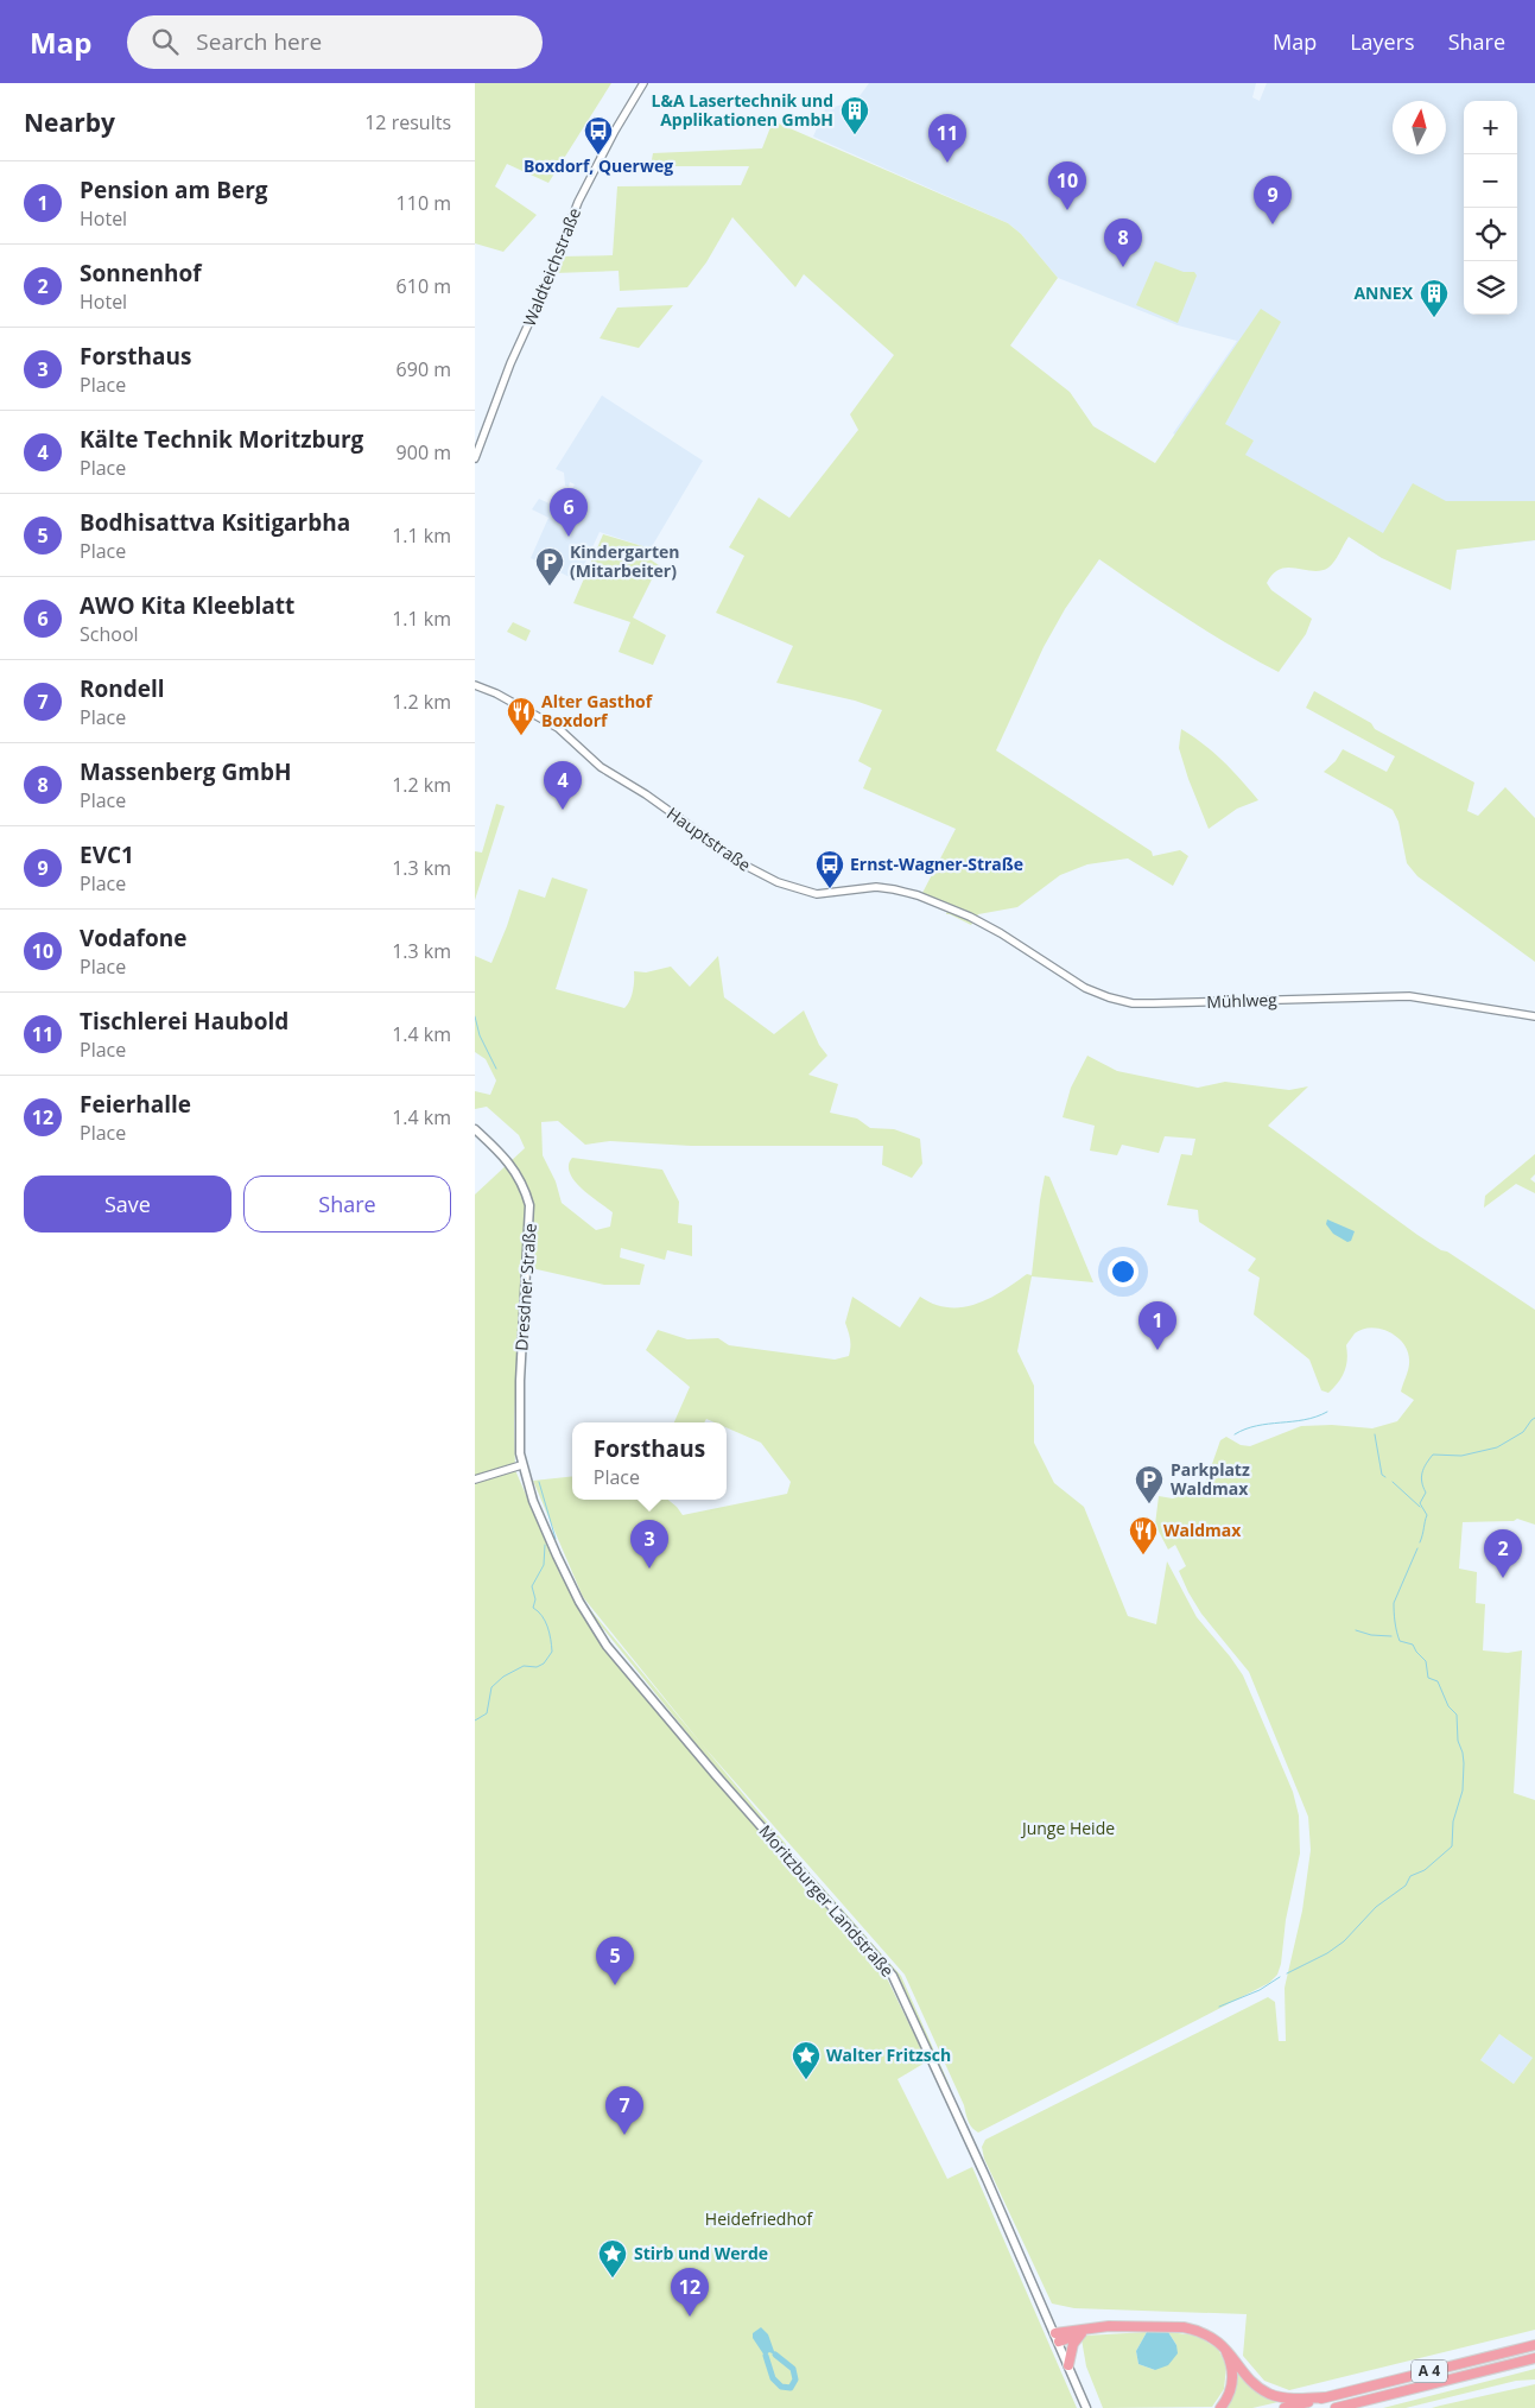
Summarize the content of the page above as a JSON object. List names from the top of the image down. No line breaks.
{"streets":{"highway":["A 4"],"main road":["Dresdner Straße","Moritzburger Landstraße"],"street":["Waldteichstraße","Hauptstraße","Mühlweg"]},"crossings":[["Hauptstraße","Mühlweg"],["Dresdner Straße","Moritzburger Landstraße"]],"parks":["Junge Heide","Heidefriedhof"],"places":{"building":["L&A Lasertechnik und Applikationen GmbH","ANNEX"],"bus stop":["Boxdorf, Querweg","Ernst-Wagner-Straße"],"parking":["Kindergarten (Mitarbeiter)","Parkplatz Waldmax"],"restaurant":["Alter Gasthof Boxdorf","Waldmax"],"place":["Walter Fritzsch","Stirb und Werde"]},"north":"top","page":{"header":"Map","search":"Search here","nav":["Map","Layers","Share"],"heading":["Nearby","12 results"],"map_buttons":["+","−"],"pins":["11","10","9","8","6","4","1","3","2","5","7","12"],"list":[{"mark":"1","name":"Pension am Berg","note":"Hotel","value":"110 m"},{"mark":"2","name":"Sonnenhof","note":"Hotel","value":"610 m"},{"mark":"3","name":"Forsthaus","note":"Place","value":"690 m"},{"mark":"4","name":"Kälte Technik Moritzburg","note":"Place","value":"900 m"},{"mark":"5","name":"Bodhisattva Ksitigarbha","note":"Place","value":"1.1 km"},{"mark":"6","name":"AWO Kita Kleeblatt","note":"School","value":"1.1 km"},{"mark":"7","name":"Rondell","note":"Place","value":"1.2 km"},{"mark":"8","name":"Massenberg GmbH","note":"Place","value":"1.2 km"},{"mark":"9","name":"EVC1","note":"Place","value":"1.3 km"},{"mark":"10","name":"Vodafone","note":"Place","value":"1.3 km"},{"mark":"11","name":"Tischlerei Haubold","note":"Place","value":"1.4 km"},{"mark":"12","name":"Feierhalle","note":"Place","value":"1.4 km"}],"buttons":["Save","Share"],"popup":["Forsthaus","Place"]}}
